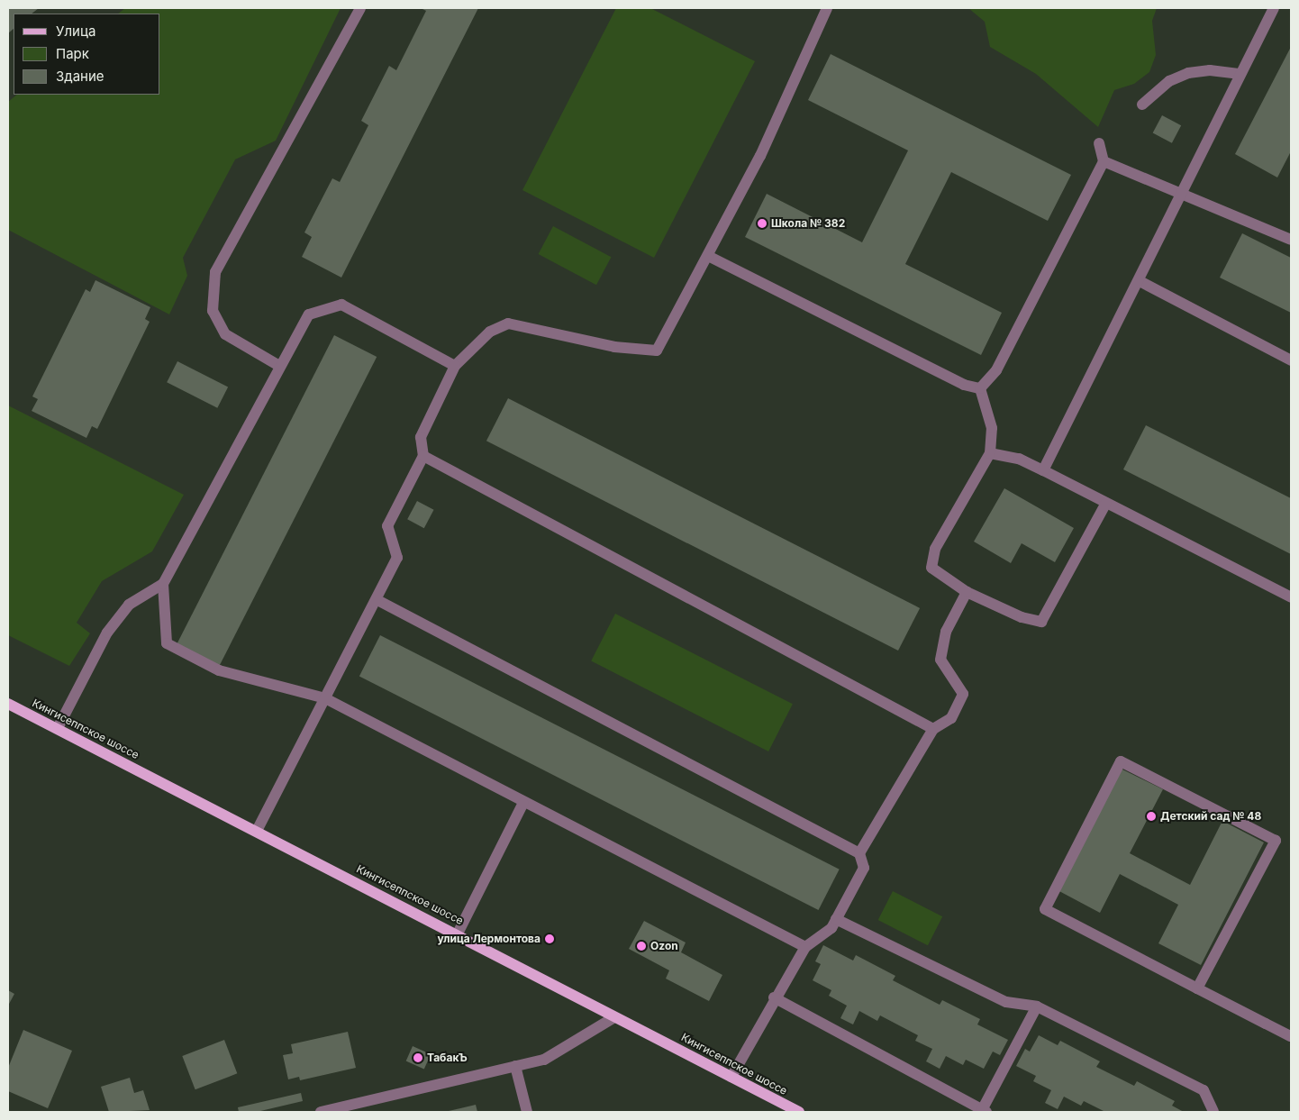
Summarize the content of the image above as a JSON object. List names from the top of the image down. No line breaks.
{"streets":{"main road":["Кингисеппское шоссе"]},"places":["Школа № 382","Детский сад № 48","улица Лермонтова","Ozon","ТабакЪ"],"legend":["Улица","Парк","Здание"]}
